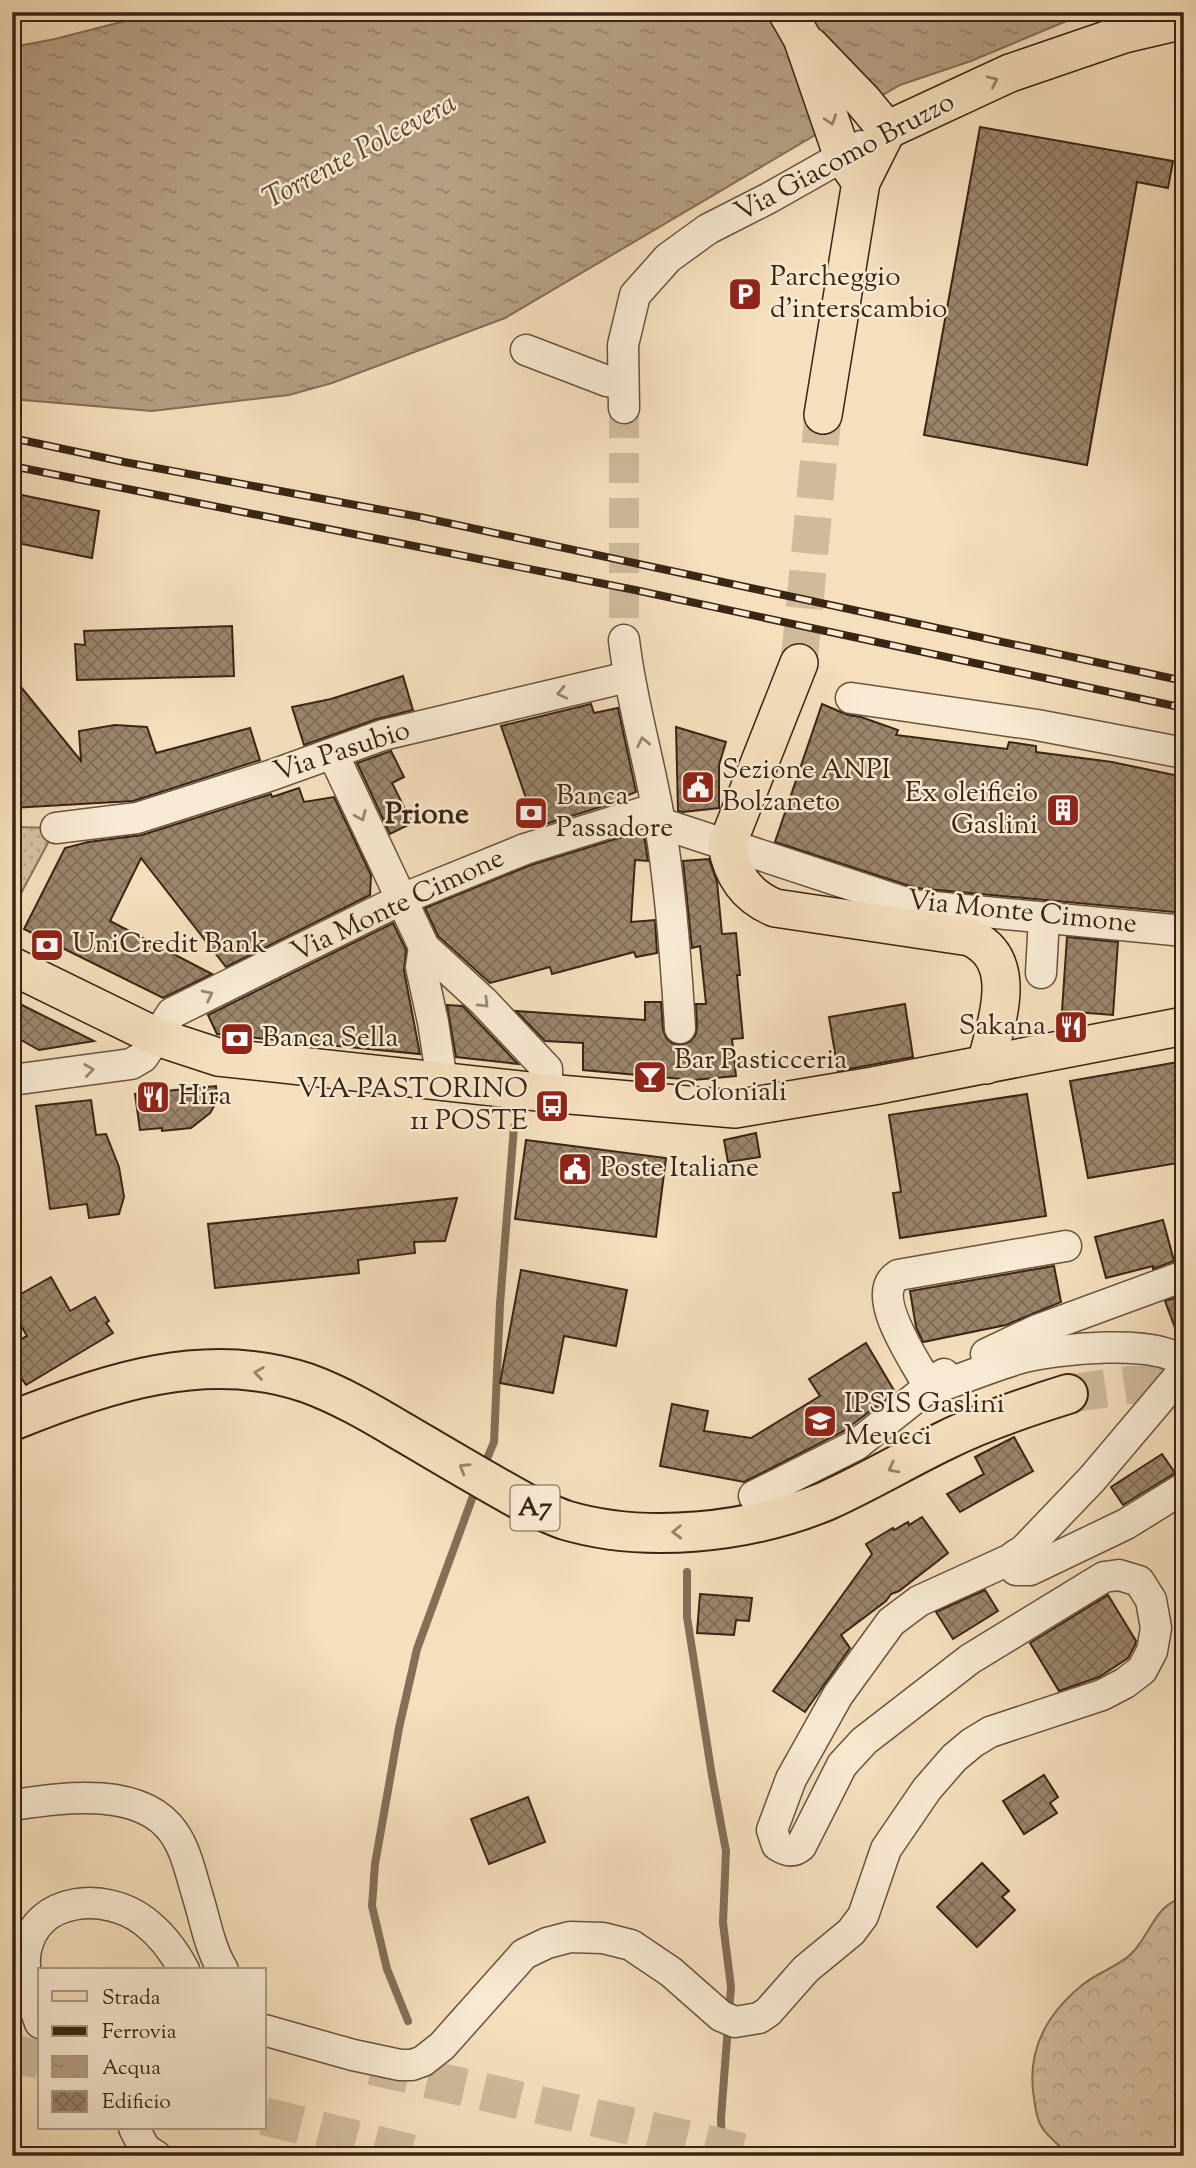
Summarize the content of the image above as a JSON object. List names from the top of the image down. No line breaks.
{"streets":{"highway":["A7"],"main road":["Via Giacomo Bruzzo"],"street":["Via Pasubio","Via Monte Cimone"]},"one_way":["Via Giacomo Bruzzo","Via Pasubio"],"districts":["Prione"],"water":["Torrente Polcevera"],"places":{"parking":["Parcheggio d'interscambio"],"public building":["Sezione ANPI Bolzaneto","Poste Italiane"],"building":["Ex oleificio Gaslini"],"bank":["Banca Passadore","UniCredit Bank","Banca Sella"],"restaurant":["Sakana","Hira"],"bar":["Bar Pasticceria Coloniali"],"bus stop":["VIA PASTORINO 11 POSTE"],"school or university":["IPSIS Gaslini Meucci"]},"legend":["Strada","Ferrovia","Acqua","Edificio"]}
